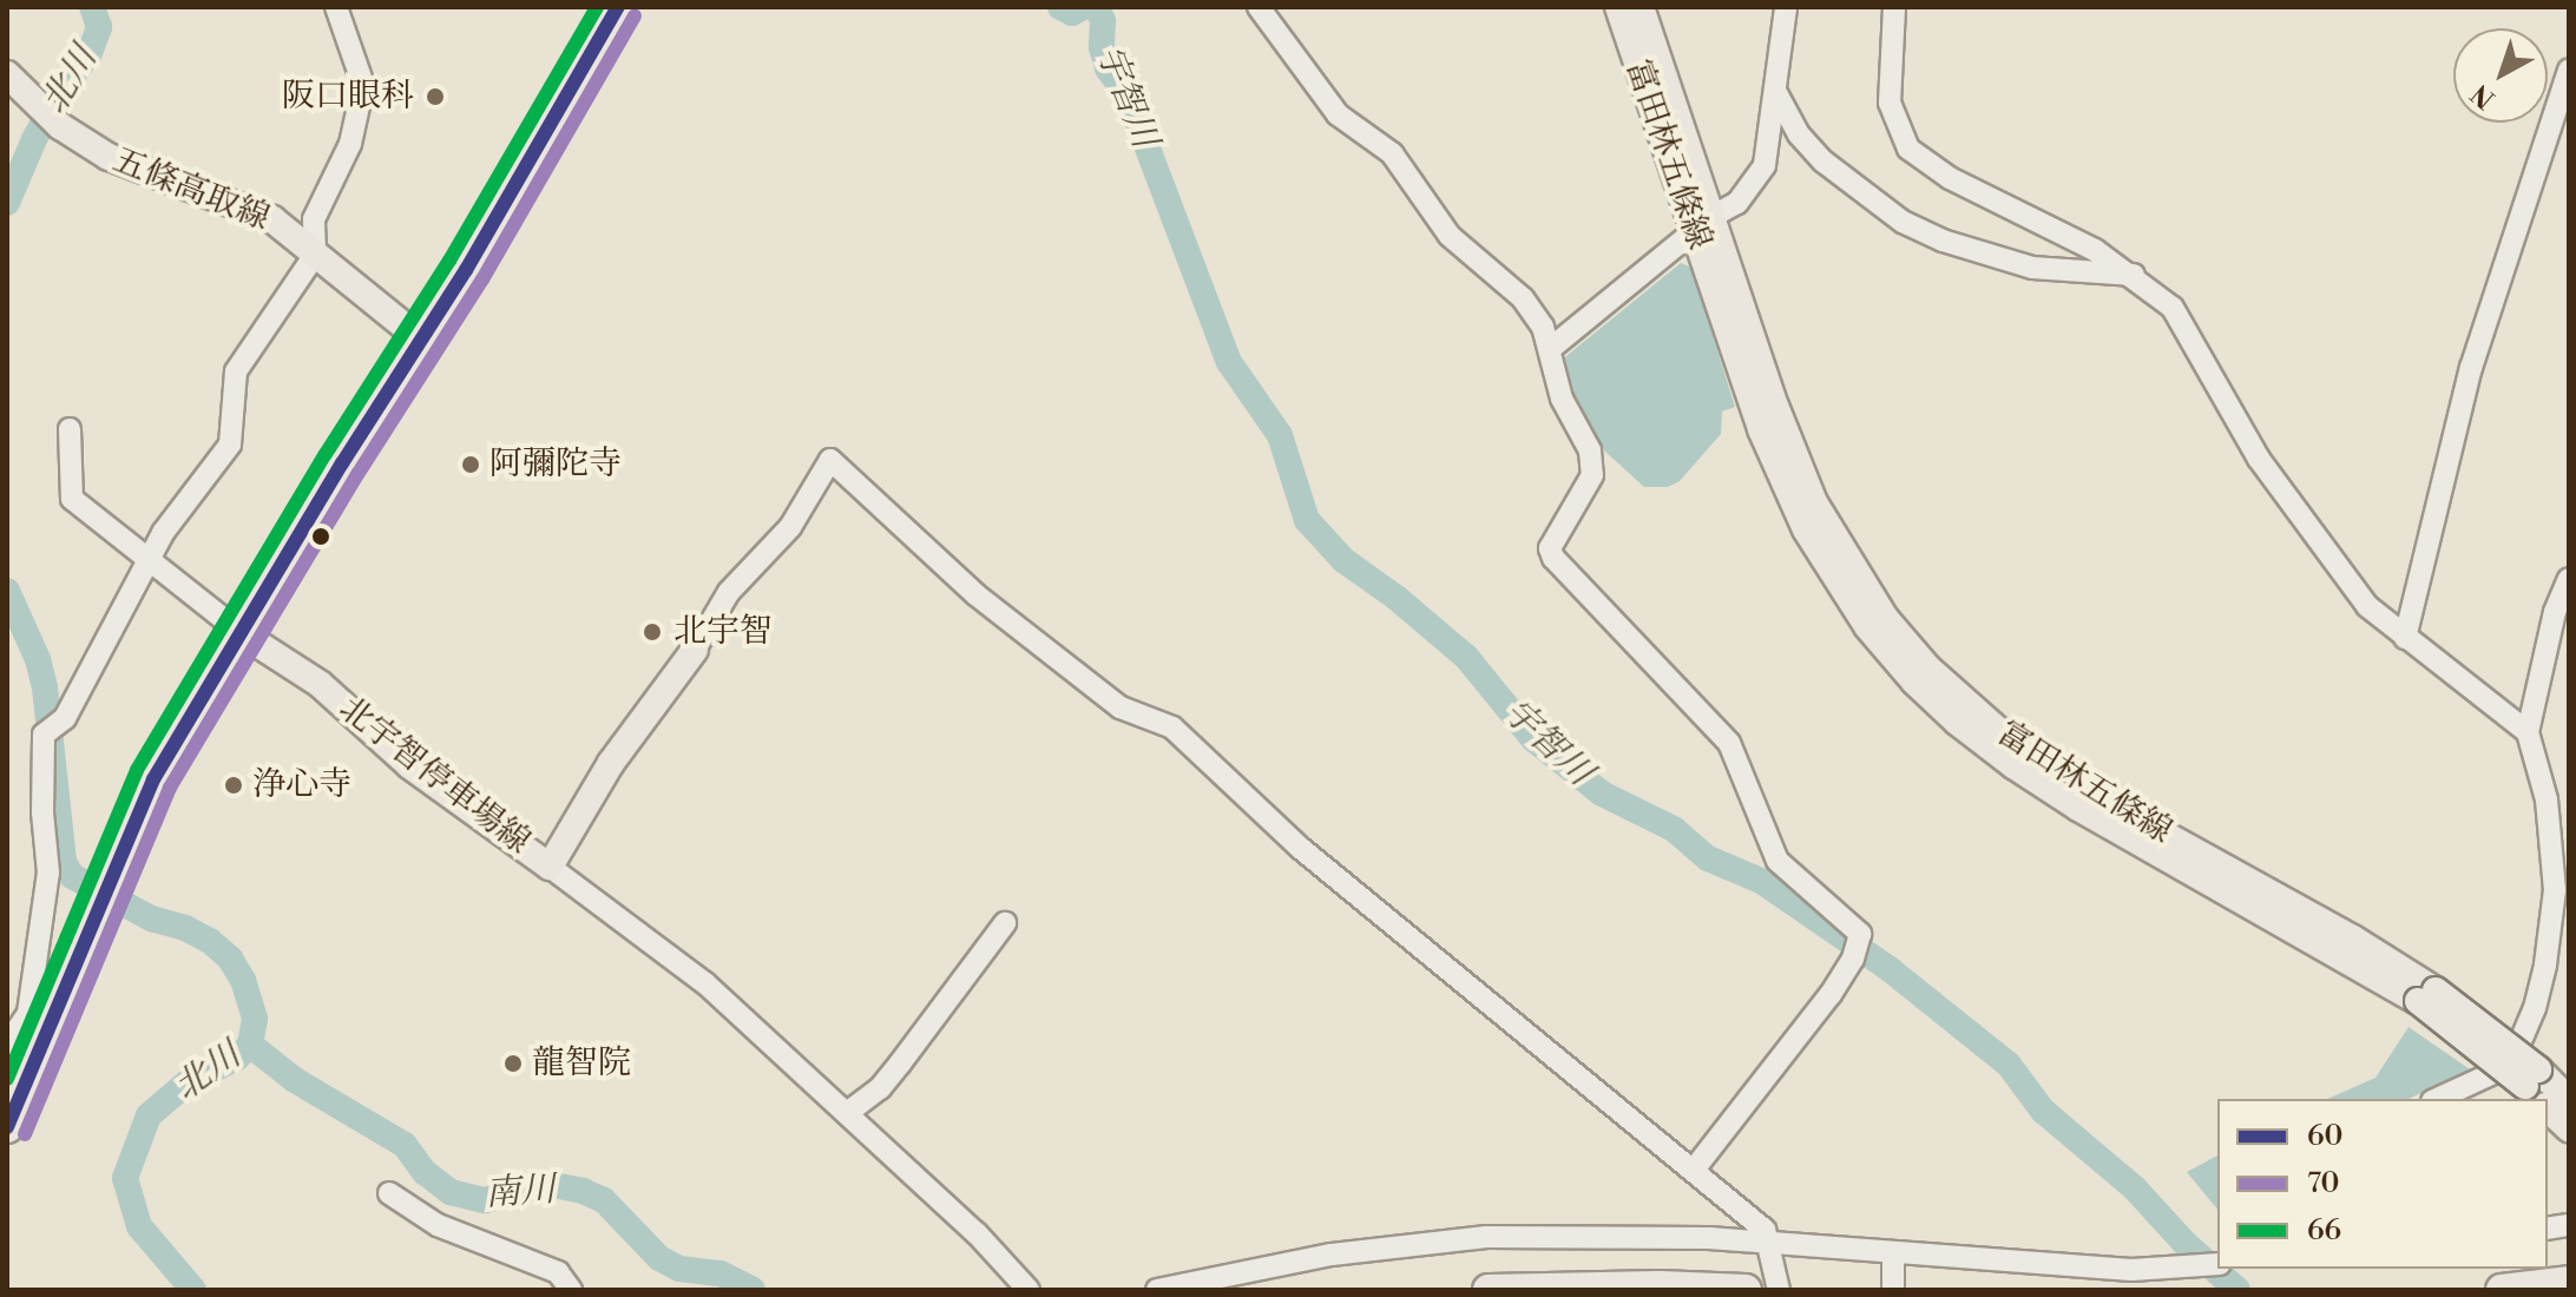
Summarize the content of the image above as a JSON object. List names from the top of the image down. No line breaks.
{"streets":{"main road":["富田林五條線","五條高取線","北宇智停車場線"]},"water":["北川","宇智川","南川"],"places":["阪口眼科","阿彌陀寺","北宇智","浄心寺","龍智院"],"lines":["transit line 60","transit line 66","transit line 70"],"legend":["60","70","66"],"north":"bottom left"}
